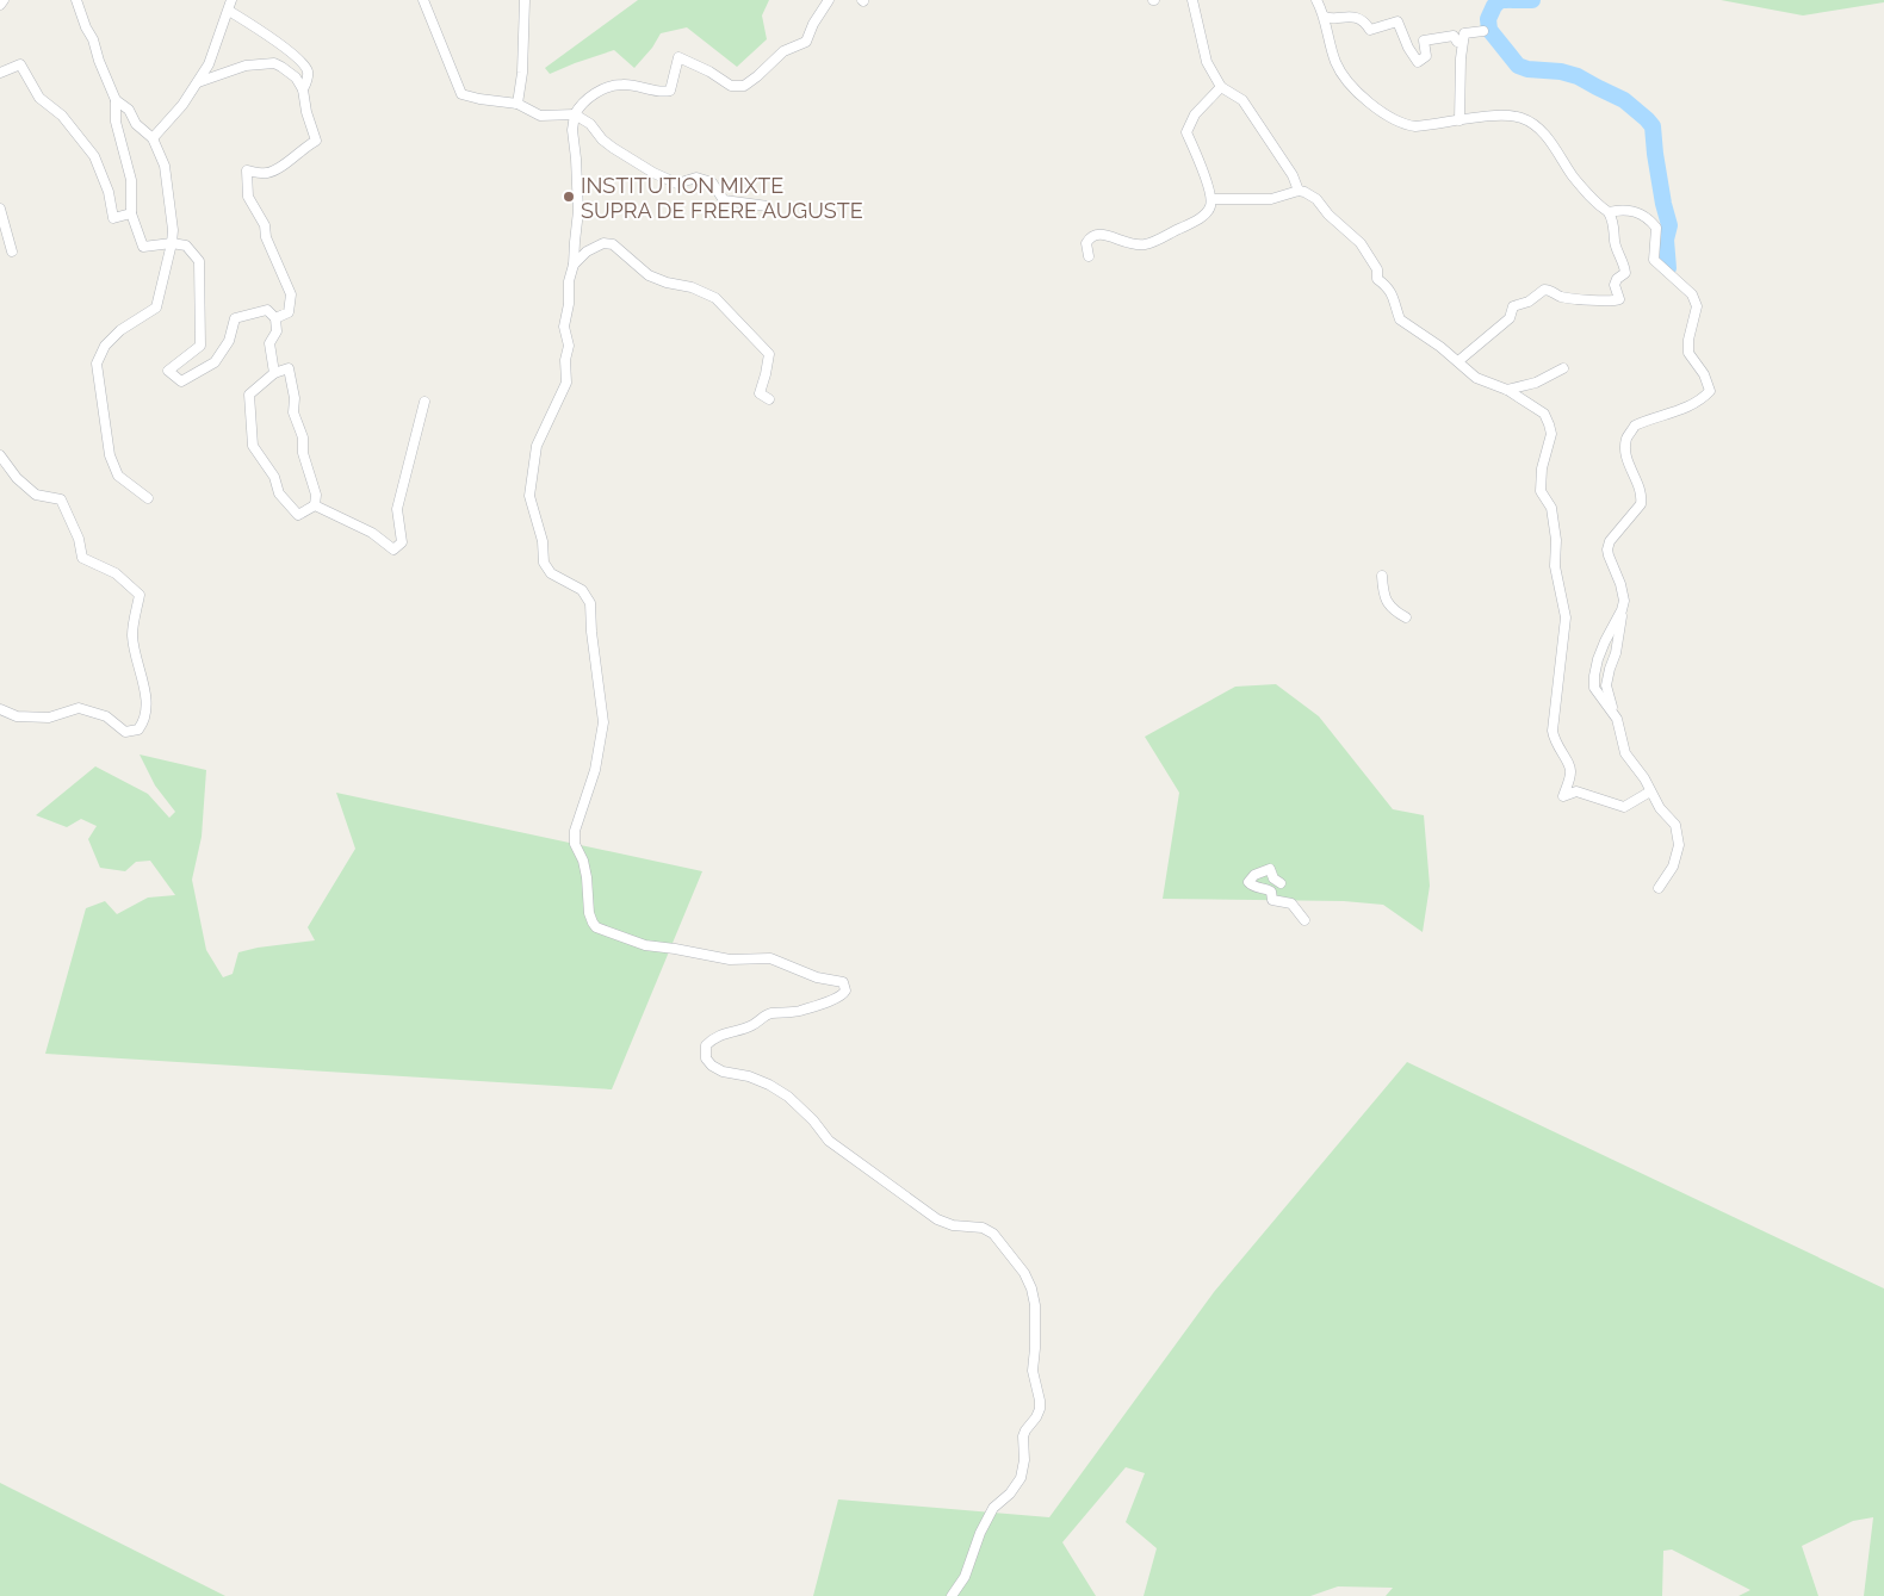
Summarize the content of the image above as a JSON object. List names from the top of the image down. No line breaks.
{"places":["INSTITUTION MIXTE SUPRA DE FRERE AUGUSTE"]}
